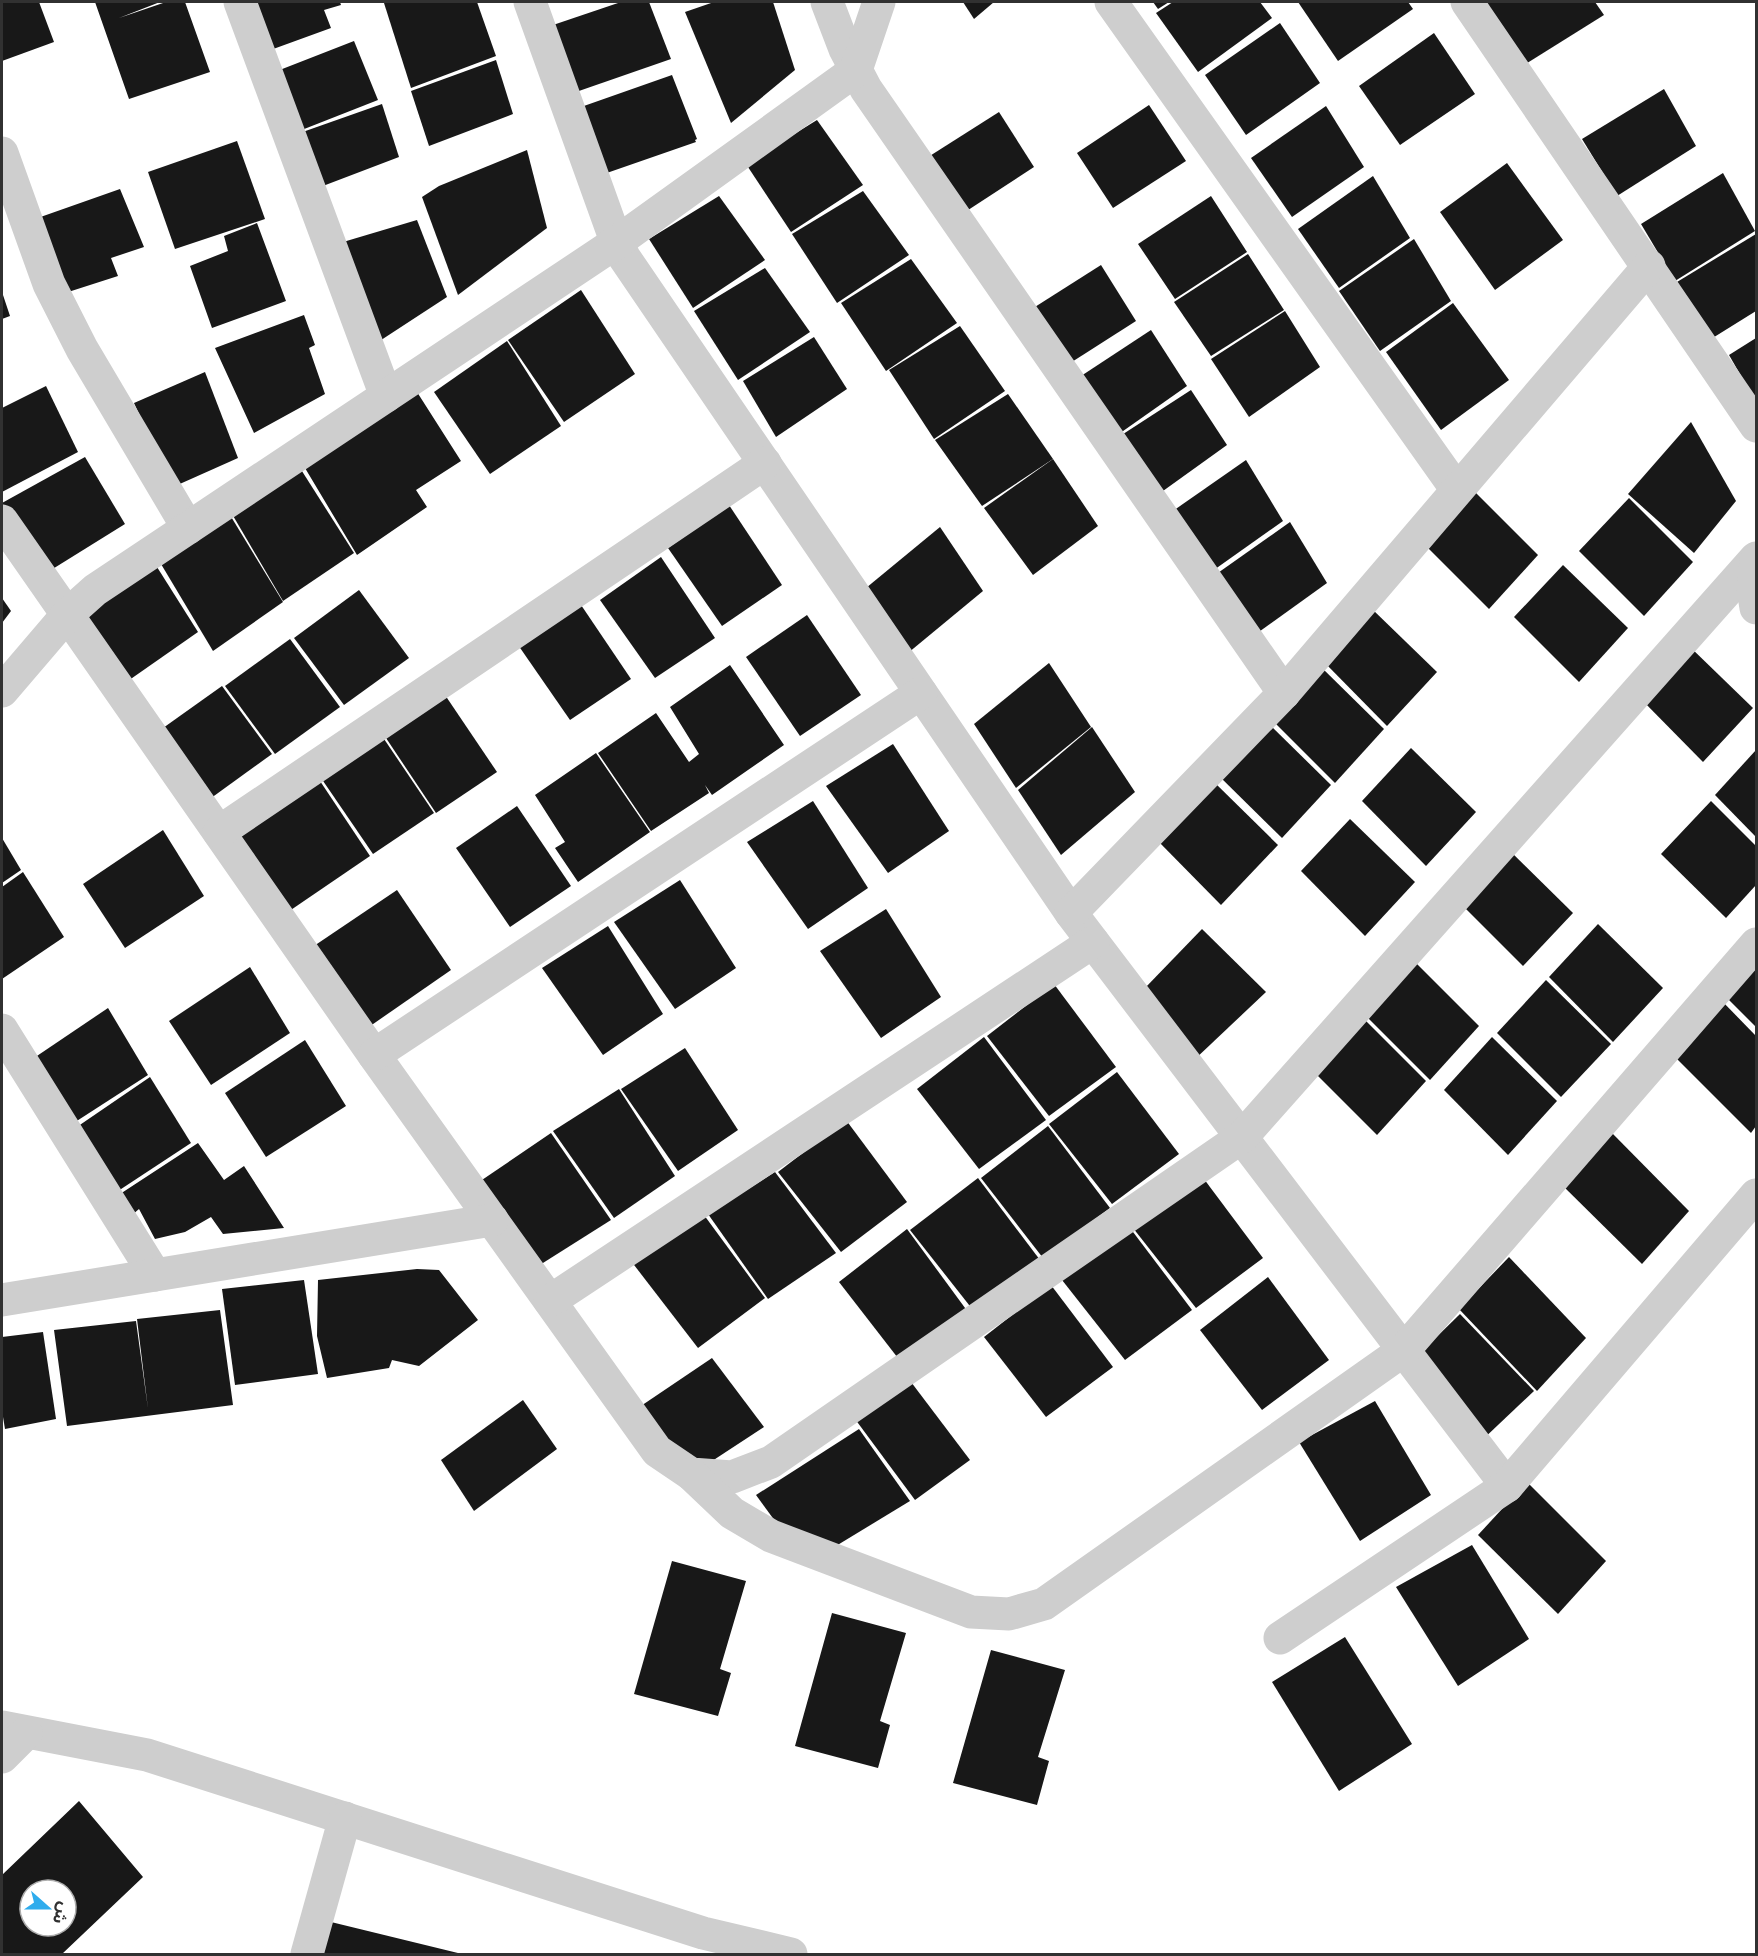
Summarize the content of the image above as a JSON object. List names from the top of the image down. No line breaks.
{"north":"right"}
